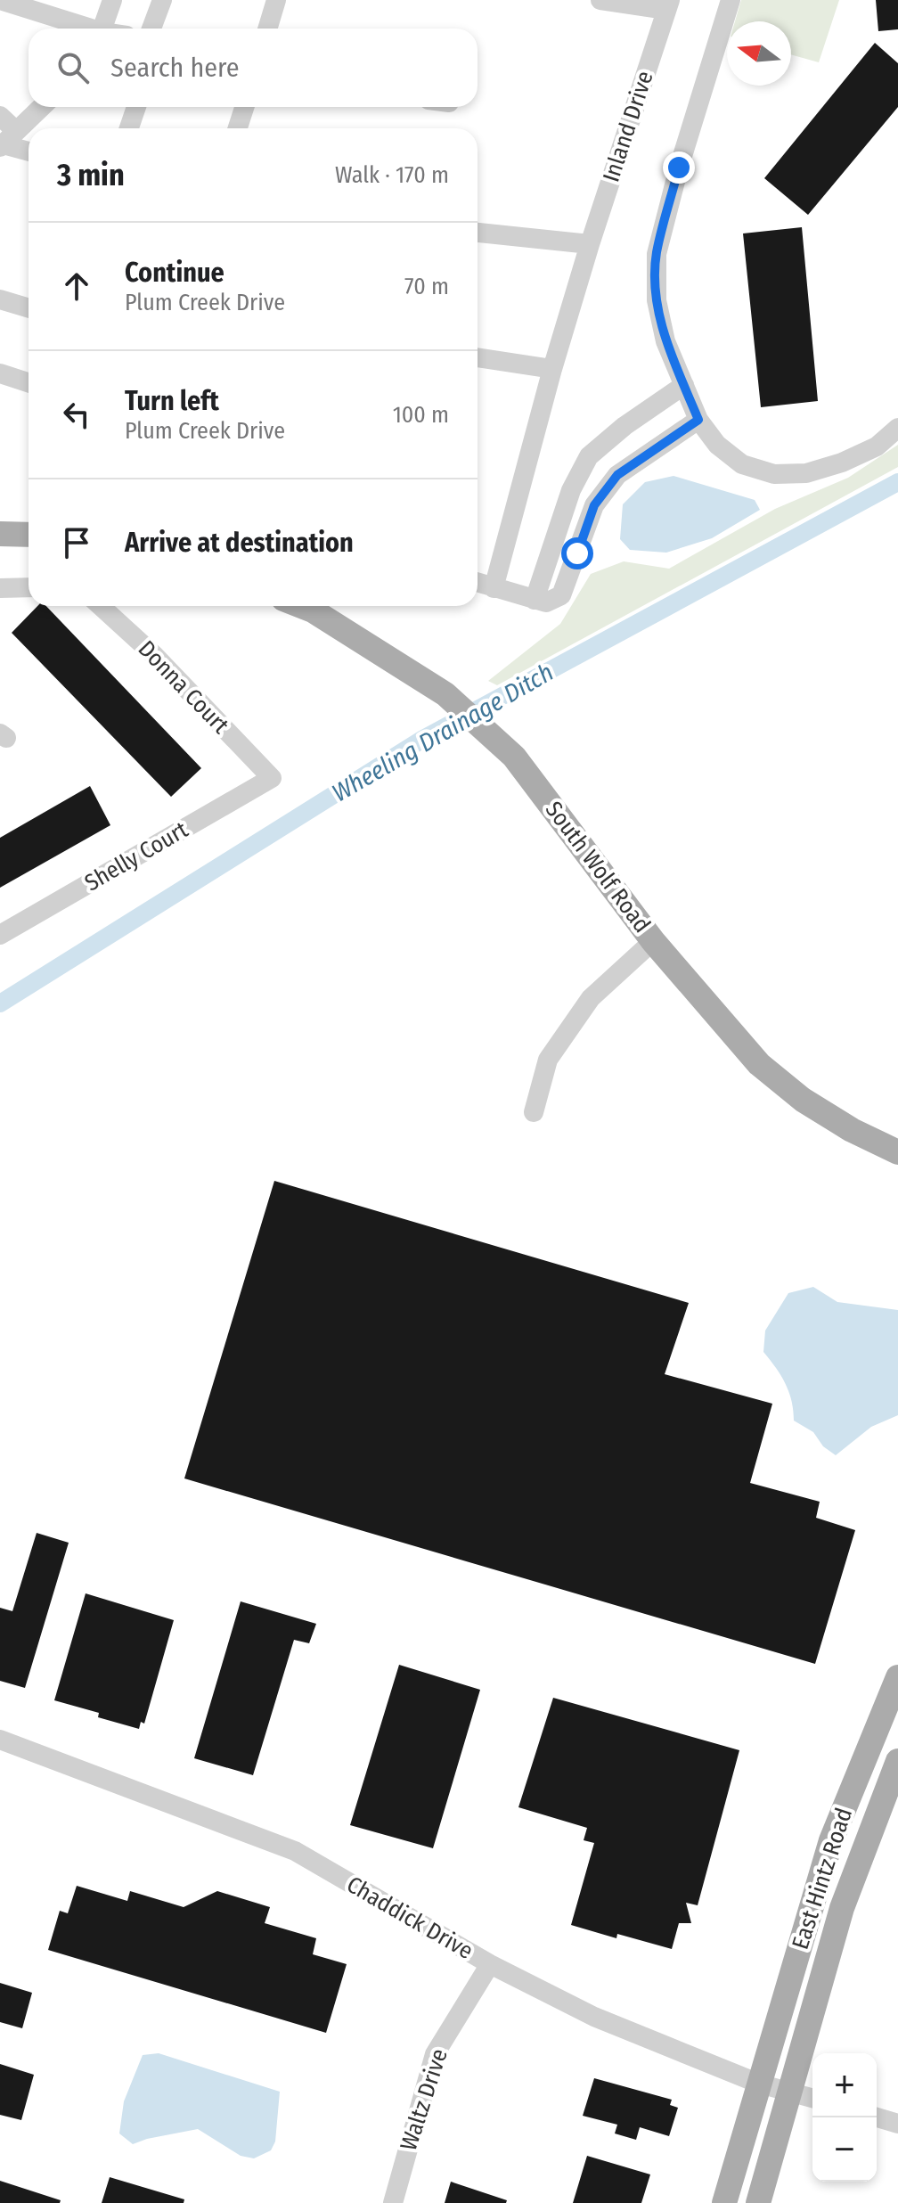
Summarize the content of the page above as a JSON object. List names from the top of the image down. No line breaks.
{"streets":{"main road":["South Wolf Road","East Hintz Road"],"street":["Inland Drive","Donna Court","Shelly Court","Chaddick Drive","Waltz Drive"]},"crossings":[["Donna Court","Shelly Court"],["East Hintz Road","Chaddick Drive"],["Chaddick Drive","Waltz Drive"]],"water":["Wheeling Drainage Ditch"],"north":"left","page":{"search":"Search here","heading":["3 min","Walk · 170 m"],"list":[["Continue","Plum Creek Drive","70 m"],["Turn left","Plum Creek Drive","100 m"],"Arrive at destination"],"map_buttons":["+","−"]}}
